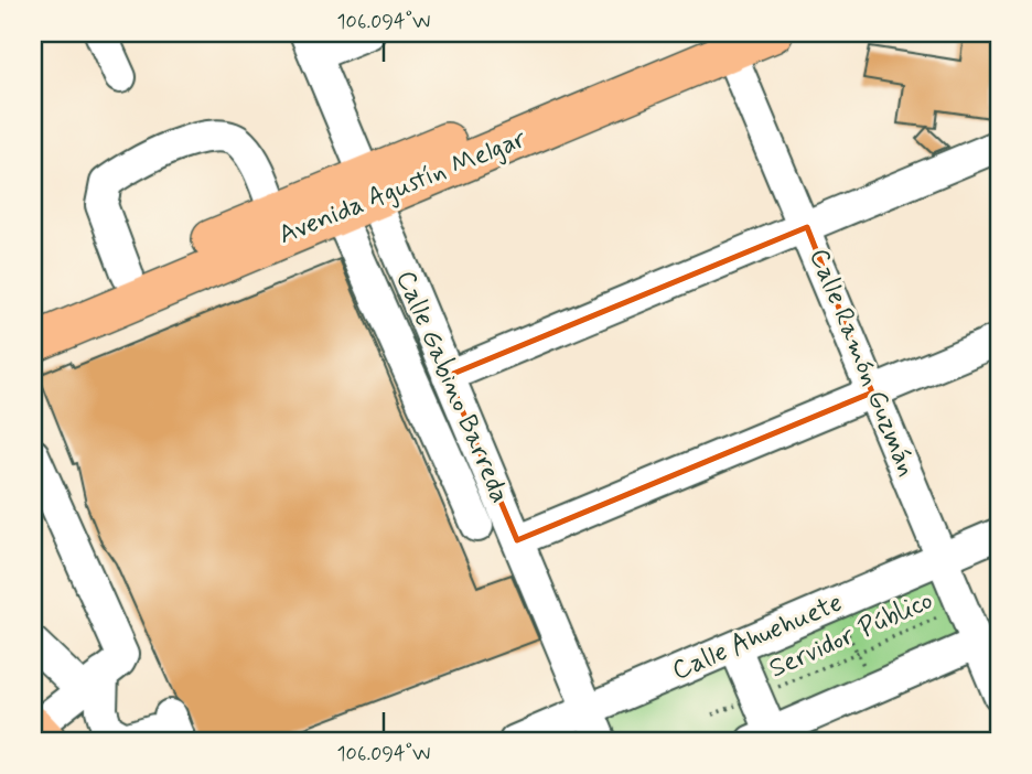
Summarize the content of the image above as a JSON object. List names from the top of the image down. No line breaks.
{"streets":{"main road":["Avenida Agustín Melgar"],"street":["Calle Ramón Guzmán","Calle Gabino Barreda","Calle Ahuehuete"],"path":["Servidor Público"]},"crossings":[["Avenida Agustín Melgar","Calle Ramón Guzmán"],["Avenida Agustín Melgar","Calle Gabino Barreda"],["Calle Ramón Guzmán","Servidor Público"],["Calle Ramón Guzmán","Calle Ahuehuete"],["Calle Gabino Barreda","Calle Ahuehuete"]],"coordinates":["106.094°W"]}
